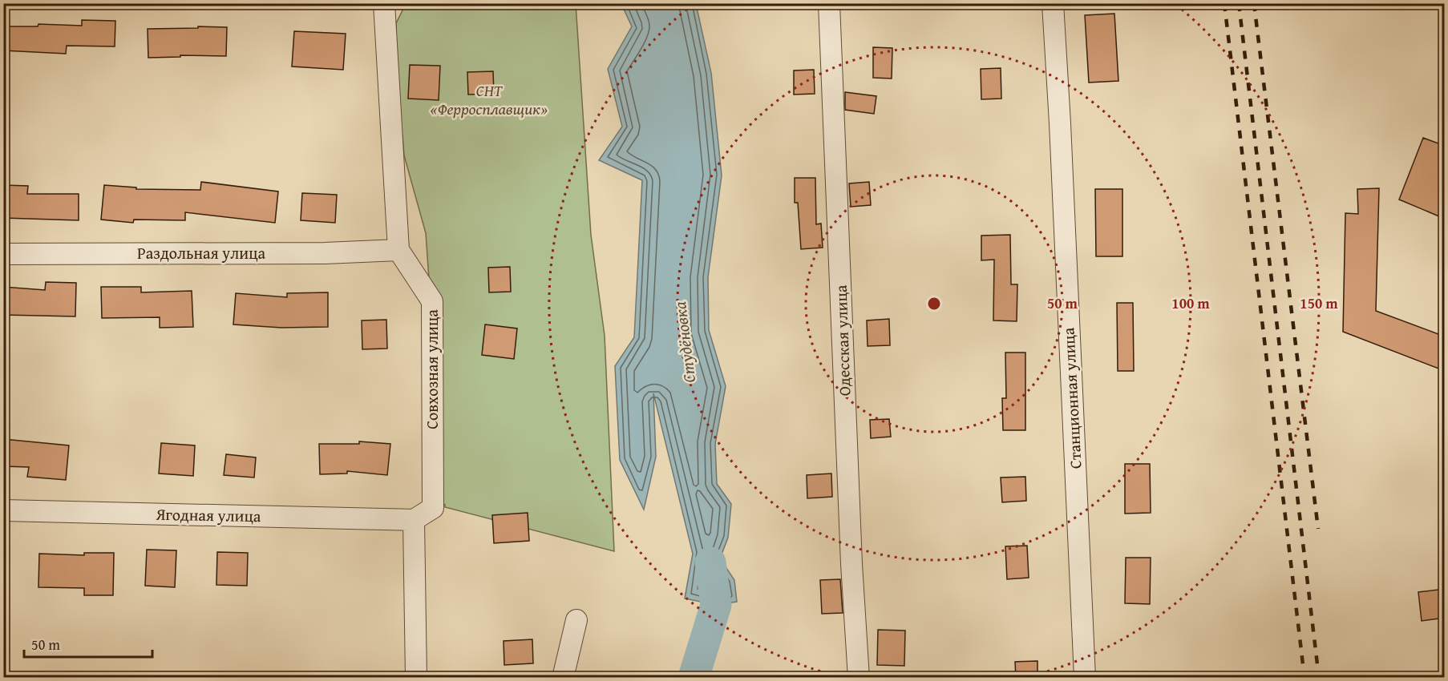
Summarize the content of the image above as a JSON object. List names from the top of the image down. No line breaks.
{"streets":{"street":["Раздольная улица","Одесская улица","Совхозная улица","Станционная улица","Ягодная улица"]},"crossings":[["Раздольная улица","Совхозная улица"],["Совхозная улица","Ягодная улица"]],"water":["Студёновка"],"parks":["СНТ «Ферросплавщик»"],"scale_bar":"50 m","rings":["50 m","100 m","150 m"]}
